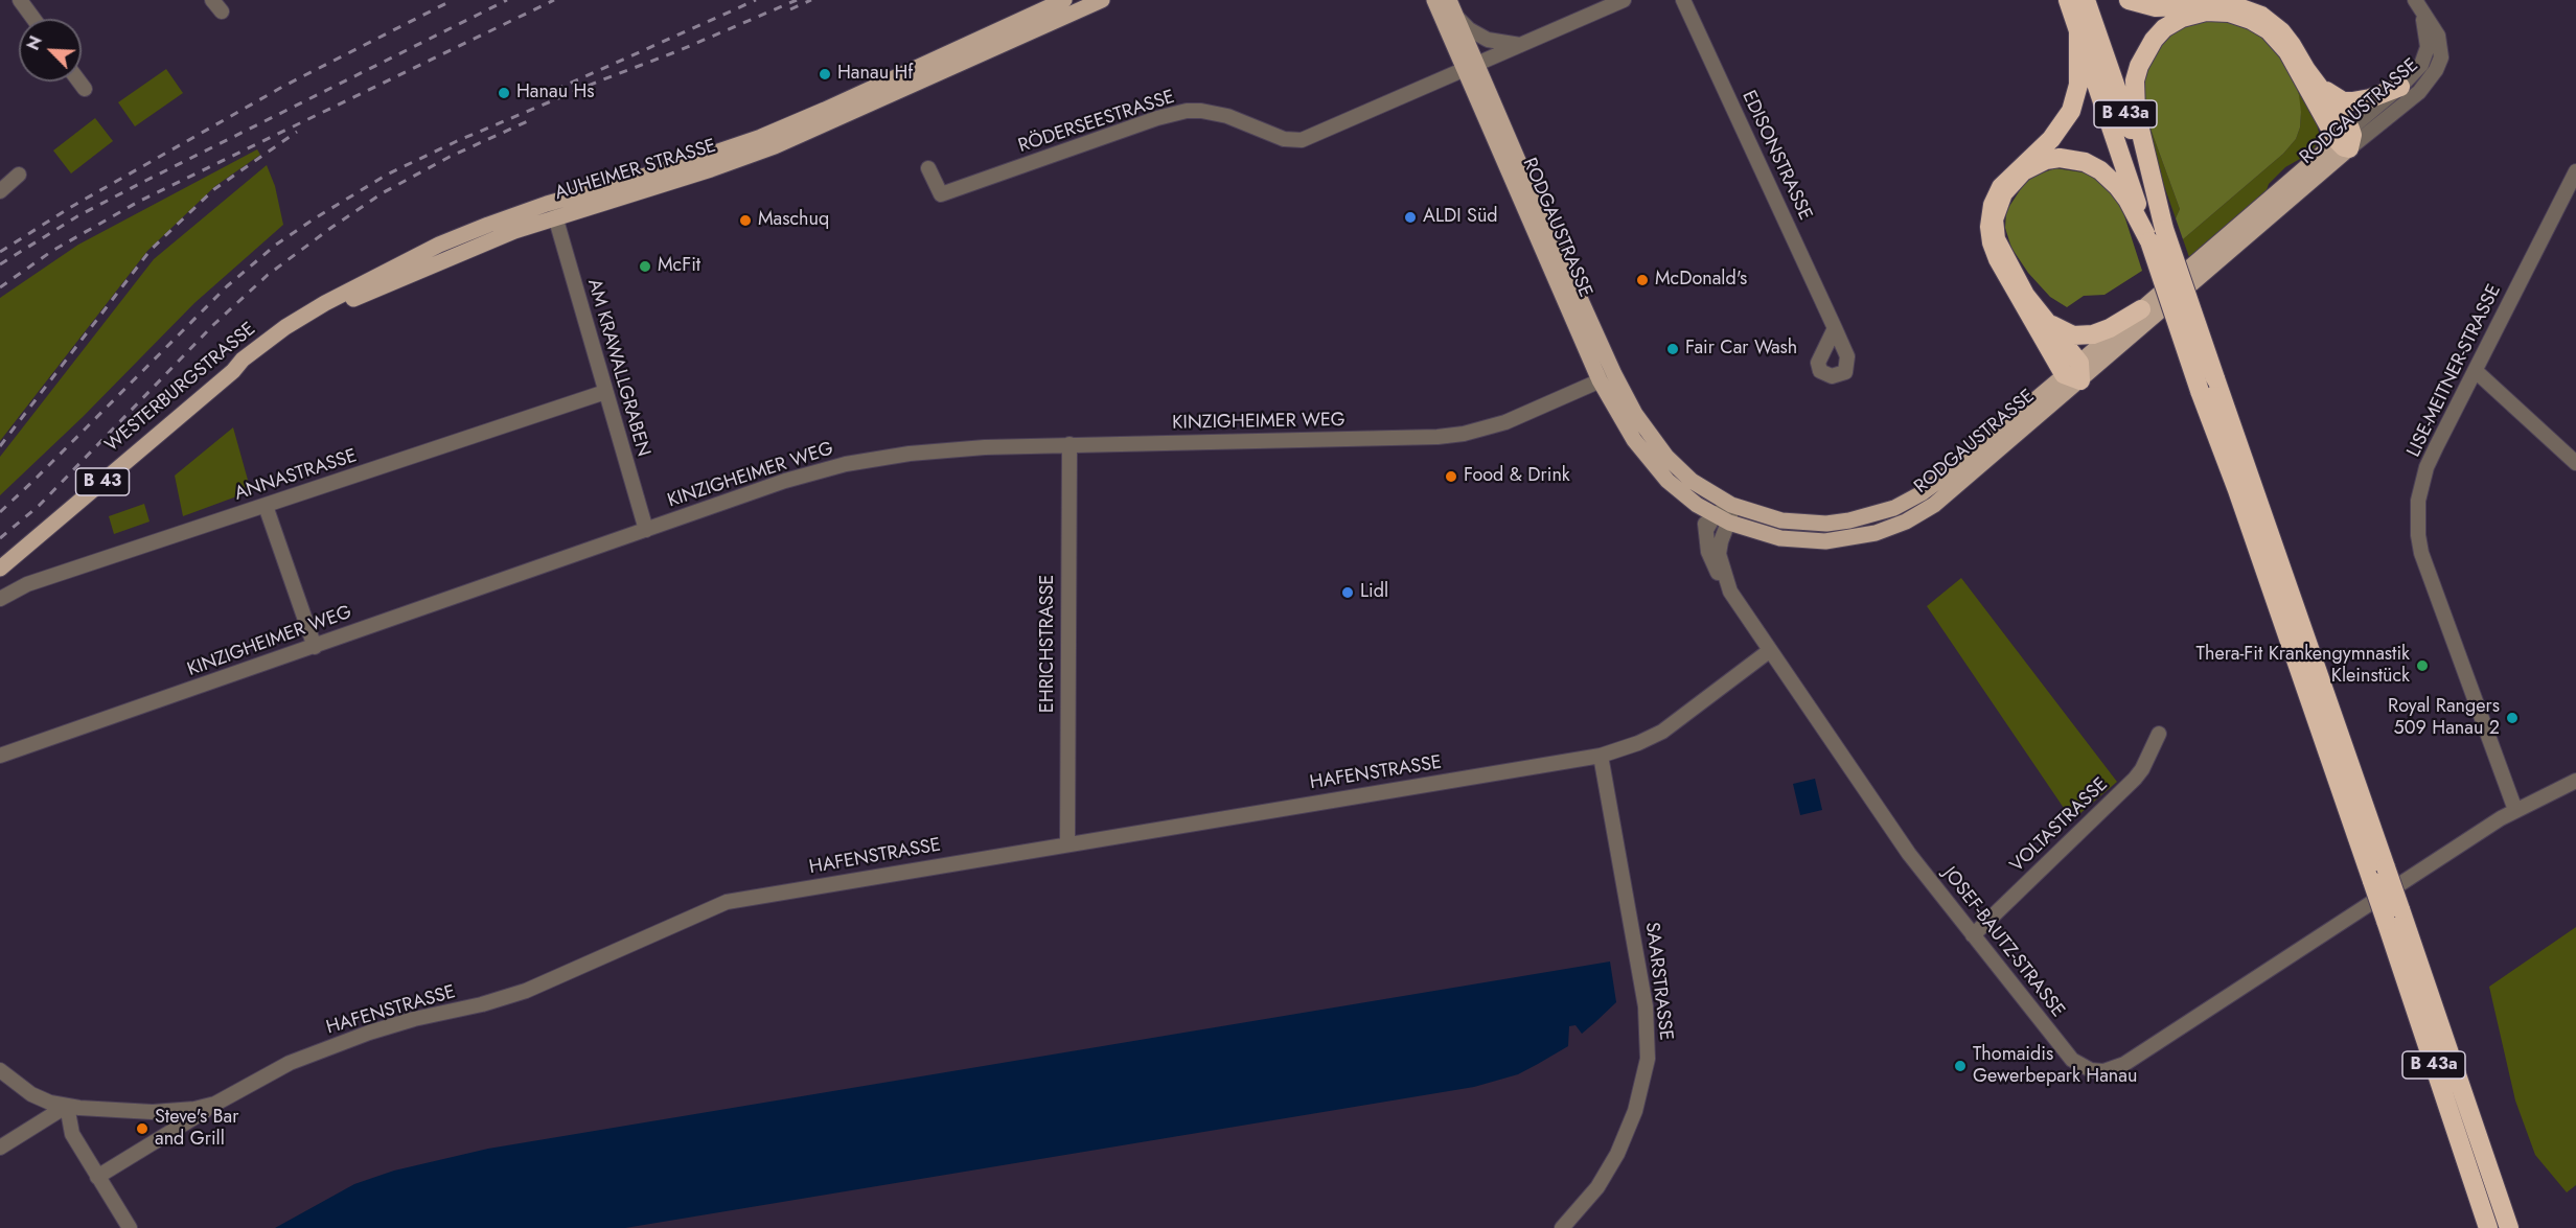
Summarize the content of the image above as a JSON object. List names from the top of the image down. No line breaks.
{"streets":{"highway":["B 43a"],"main road":["RODGAUSTRASSE","AUHEIMER STRASSE","WESTERBURGSTRASSE","B 43"],"street":["RÖDERSEESTRASSE","EDISONSTRASSE","AM KRAWALLGRABEN","LISE-MEITNER-STRASSE","KINZIGHEIMER WEG","ANNASTRASSE","EHRICHSTRASSE","HAFENSTRASSE","VOLTASTRASSE","JOSEF-BAUTZ-STRASSE","SAARSTRASSE"]},"crossings":[["RODGAUSTRASSE","RÖDERSEESTRASSE"],["RODGAUSTRASSE","KINZIGHEIMER WEG"],["RODGAUSTRASSE","JOSEF-BAUTZ-STRASSE"],["AUHEIMER STRASSE","AM KRAWALLGRABEN"],["AUHEIMER STRASSE","WESTERBURGSTRASSE"],["AM KRAWALLGRABEN","KINZIGHEIMER WEG"],["AM KRAWALLGRABEN","ANNASTRASSE"],["LISE-MEITNER-STRASSE","JOSEF-BAUTZ-STRASSE"],["KINZIGHEIMER WEG","EHRICHSTRASSE"],["EHRICHSTRASSE","HAFENSTRASSE"],["HAFENSTRASSE","JOSEF-BAUTZ-STRASSE"],["HAFENSTRASSE","SAARSTRASSE"],["VOLTASTRASSE","JOSEF-BAUTZ-STRASSE"]],"places":["Hanau Hf","Hanau Hs","ALDI Süd","Maschuq","McFit","McDonald's","Fair Car Wash","Food & Drink","Lidl","Thera-Fit Krankengymnastik Kleinstück","Royal Rangers 509 Hanau 2","Thomaidis Gewerbepark Hanau","Steve's Bar and Grill"],"north":"top left"}
